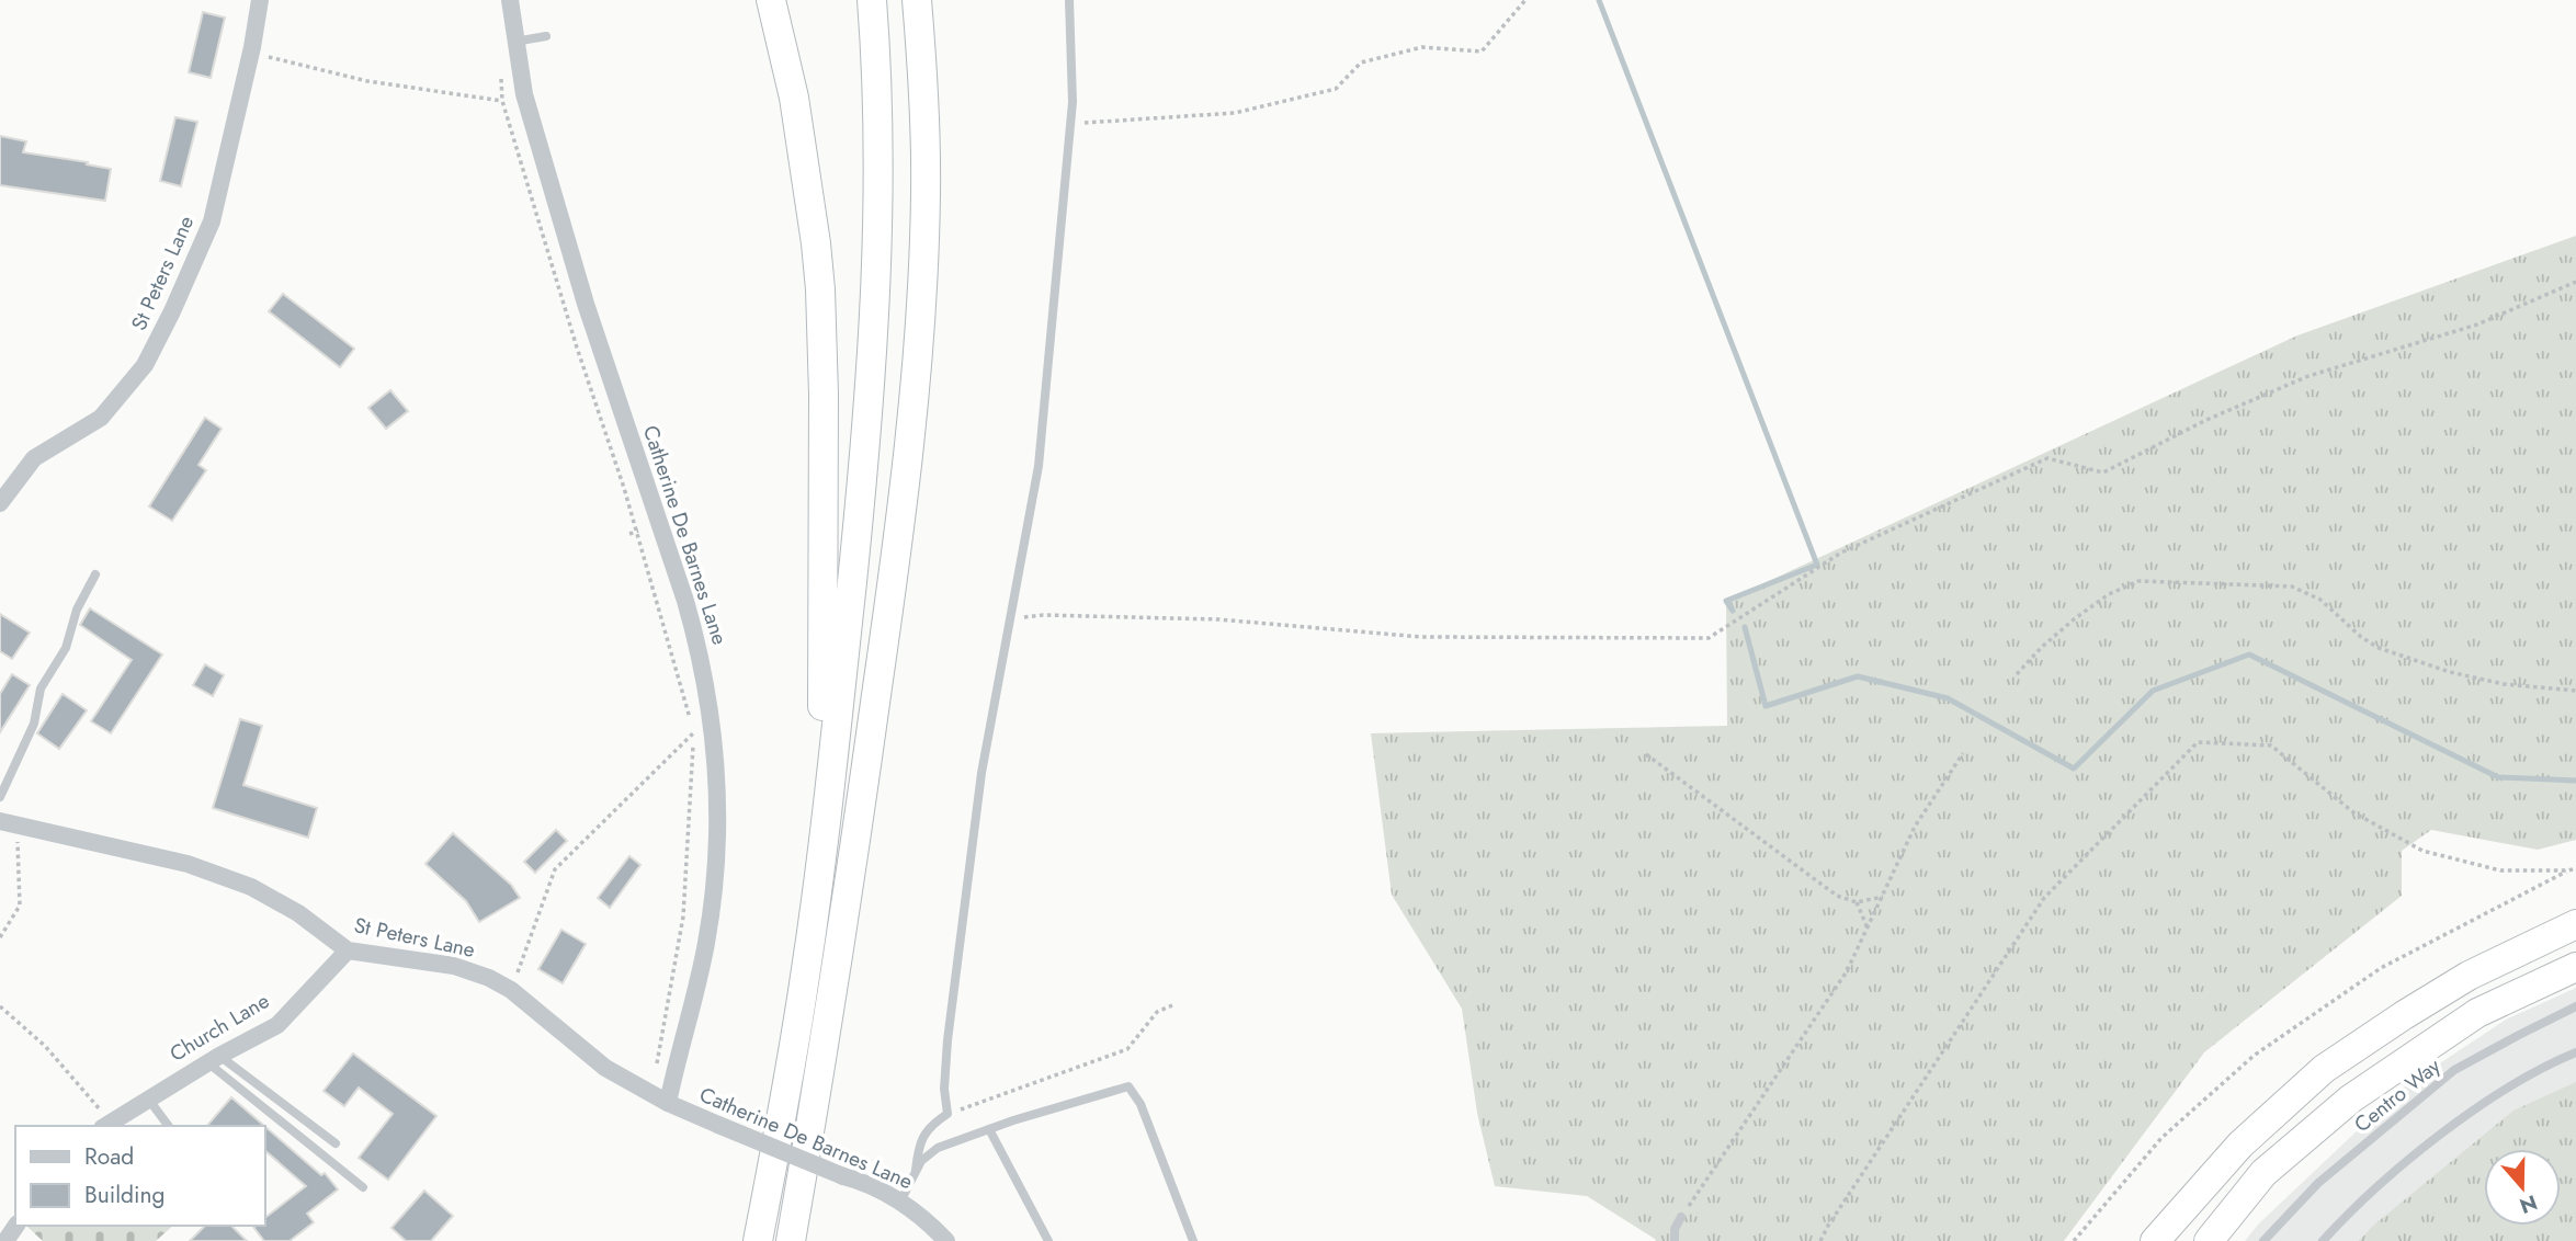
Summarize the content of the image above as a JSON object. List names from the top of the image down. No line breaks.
{"streets":{"street":["St Peters Lane","Catherine De Barnes Lane","Church Lane"],"lane":["Centro Way"]},"crossings":[["St Peters Lane","Catherine De Barnes Lane"],["St Peters Lane","Church Lane"]],"legend":["Road","Building"],"north":"bottom"}
